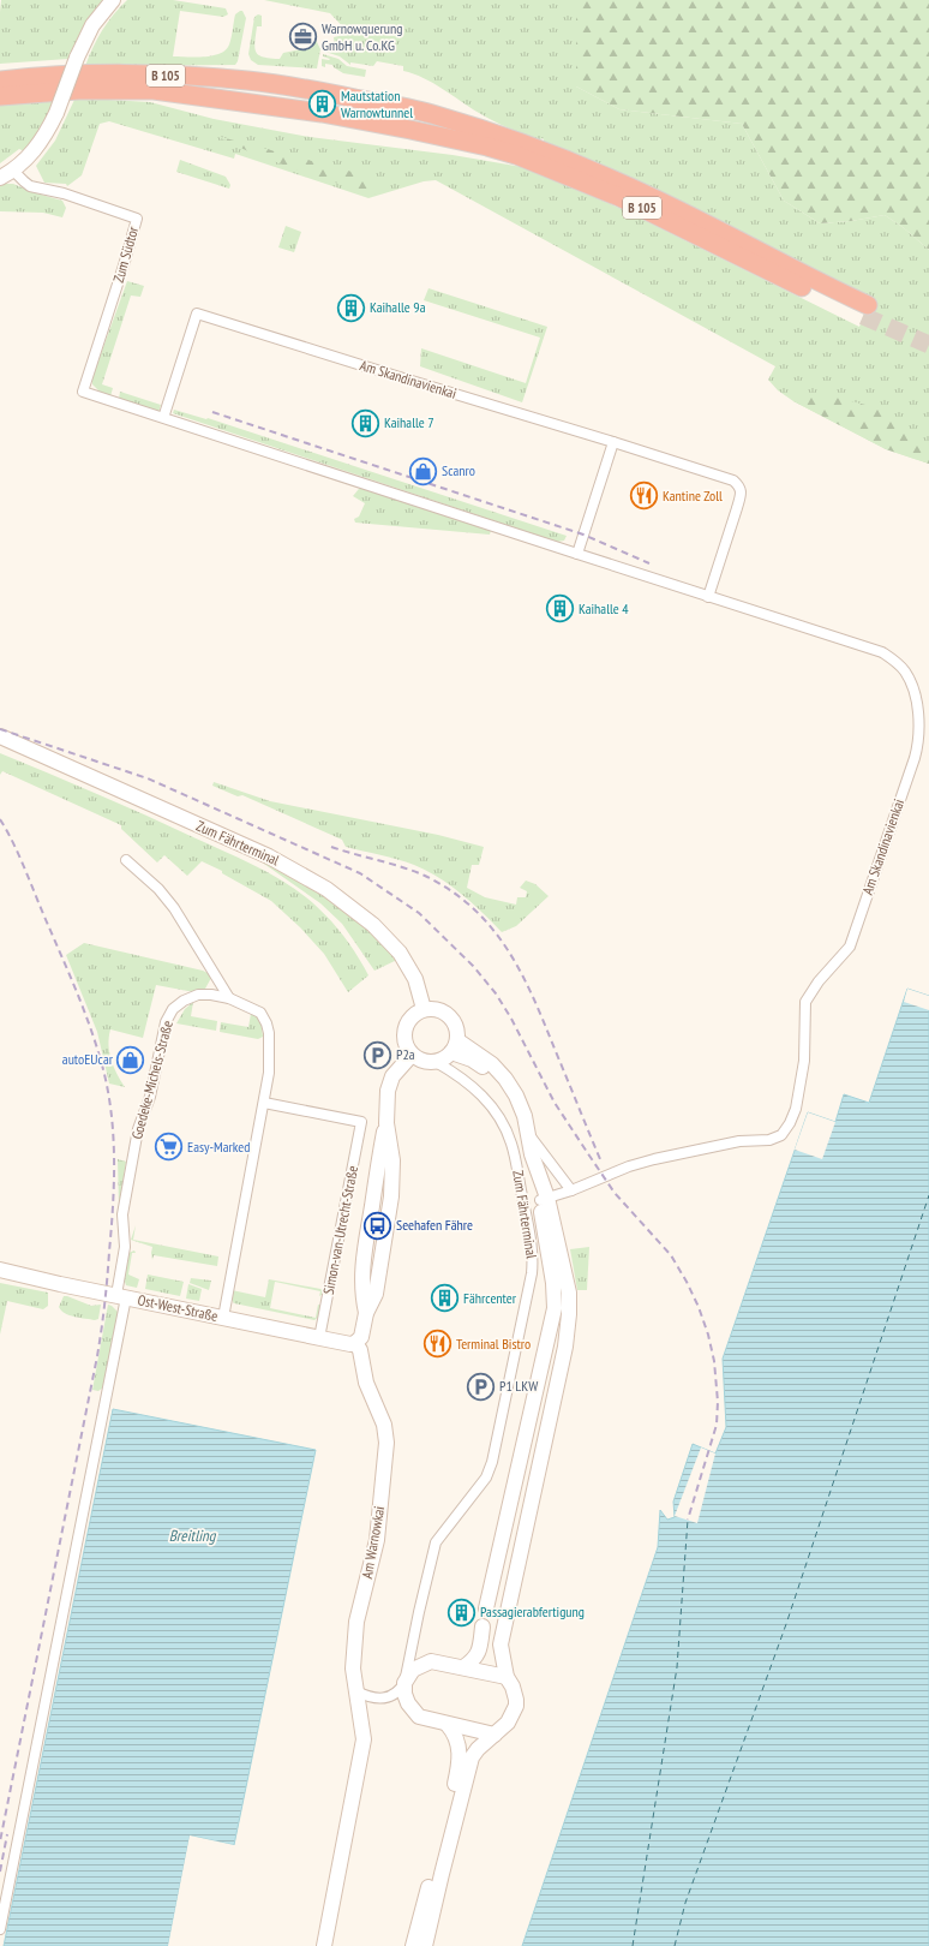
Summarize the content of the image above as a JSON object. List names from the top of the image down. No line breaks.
{"streets":{"highway":["B 105"],"street":["Zum Südtor","Am Skandinavienkai","Zum Fährterminal","Goedeke-Michels-Straße","Simon-van-Utrecht-Straße","Ost-West-Straße","Am Warnowkai"]},"crossings":[["Zum Südtor","Am Skandinavienkai"],["Am Skandinavienkai","Zum Fährterminal"],["Goedeke-Michels-Straße","Simon-van-Utrecht-Straße"],["Goedeke-Michels-Straße","Ost-West-Straße"],["Simon-van-Utrecht-Straße","Ost-West-Straße"],["Ost-West-Straße","Am Warnowkai"]],"water":["Breitling"],"places":{"office":["Warnowquerung GmbH u. Co.KG"],"building":["Mautstation Warnowtunnel","Kaihalle 9a","Kaihalle 7","Kaihalle 4","Fährcenter","Passagierabfertigung"],"shop":["Scanro","autoEUcar"],"restaurant":["Kantine Zoll","Terminal Bistro"],"parking":["P2a","P1 LKW"],"supermarket":["Easy-Marked"],"bus stop":["Seehafen Fähre"]}}
